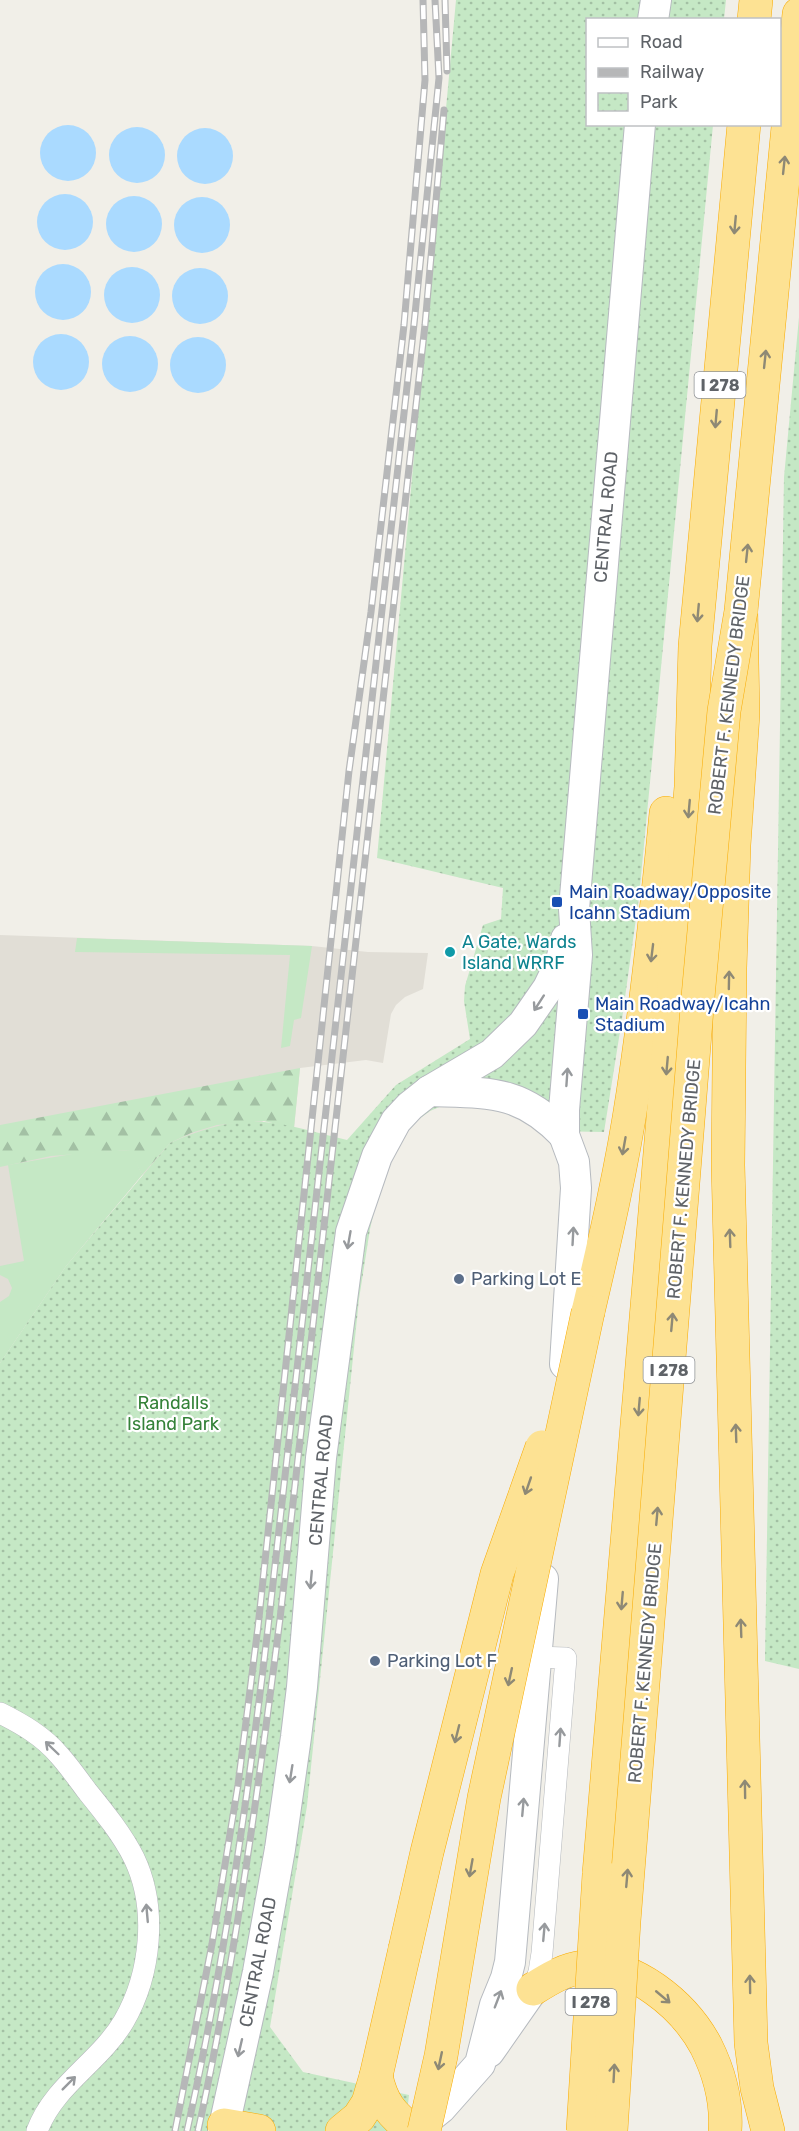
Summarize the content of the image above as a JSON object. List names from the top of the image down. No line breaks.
{"streets":{"highway":["I 278","ROBERT F. KENNEDY BRIDGE"],"street":["CENTRAL ROAD"]},"parks":["Randalls Island Park"],"places":{"transit":["Main Roadway/Opposite Icahn Stadium","Main Roadway/Icahn Stadium"],"other":["A Gate, Wards Island WRRF","Parking Lot E","Parking Lot F"]},"legend":["Road","Railway","Park"]}
